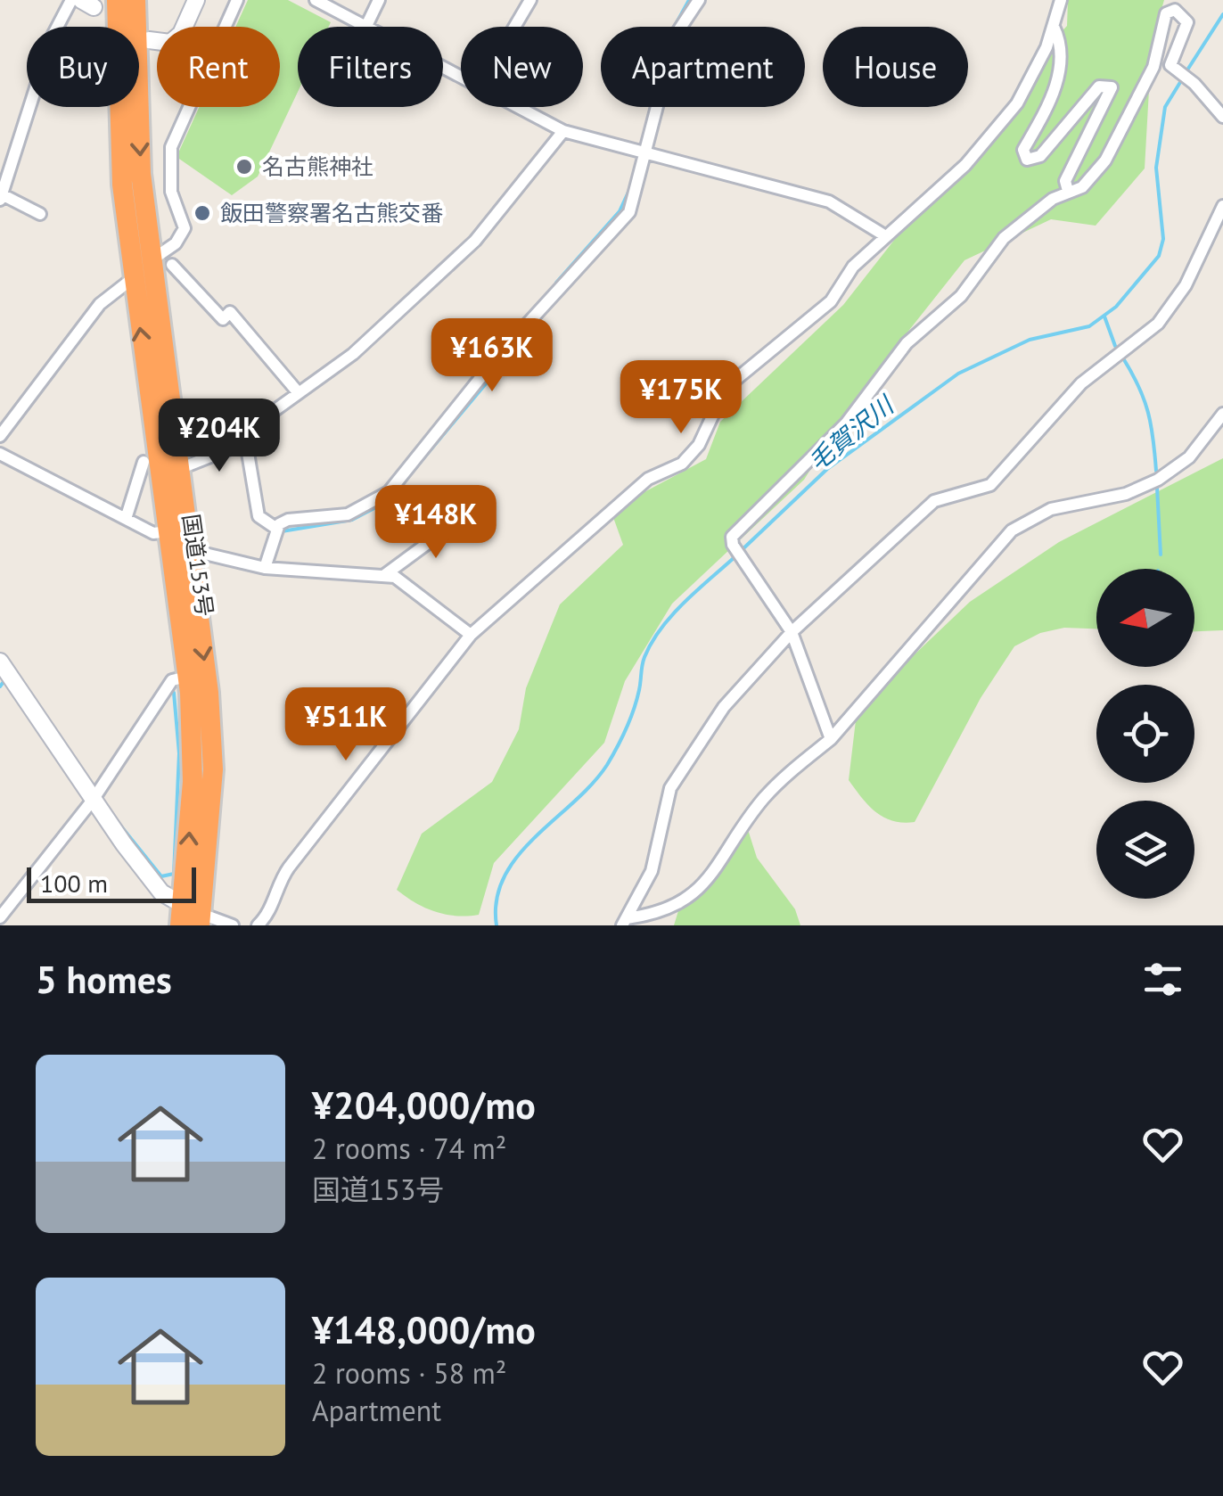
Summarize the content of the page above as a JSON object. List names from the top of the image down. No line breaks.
{"streets":{"highway":["国道153号"]},"water":["毛賀沢川"],"places":["名古熊神社","飯田警察署名古熊交番"],"scale_bar":"100 m","north":"left","page":{"chip":["Buy","Rent","Filters","New","Apartment","House"],"price":["¥163K","¥175K","¥204K","¥148K","¥511K"],"scale":"100 m","heading":"5 homes","list":[{"name":"¥204,000/mo","note":"2 rooms · 74 m² · 国道153号"},{"name":"¥148,000/mo","note":"2 rooms · 58 m² · Apartment"}]}}
